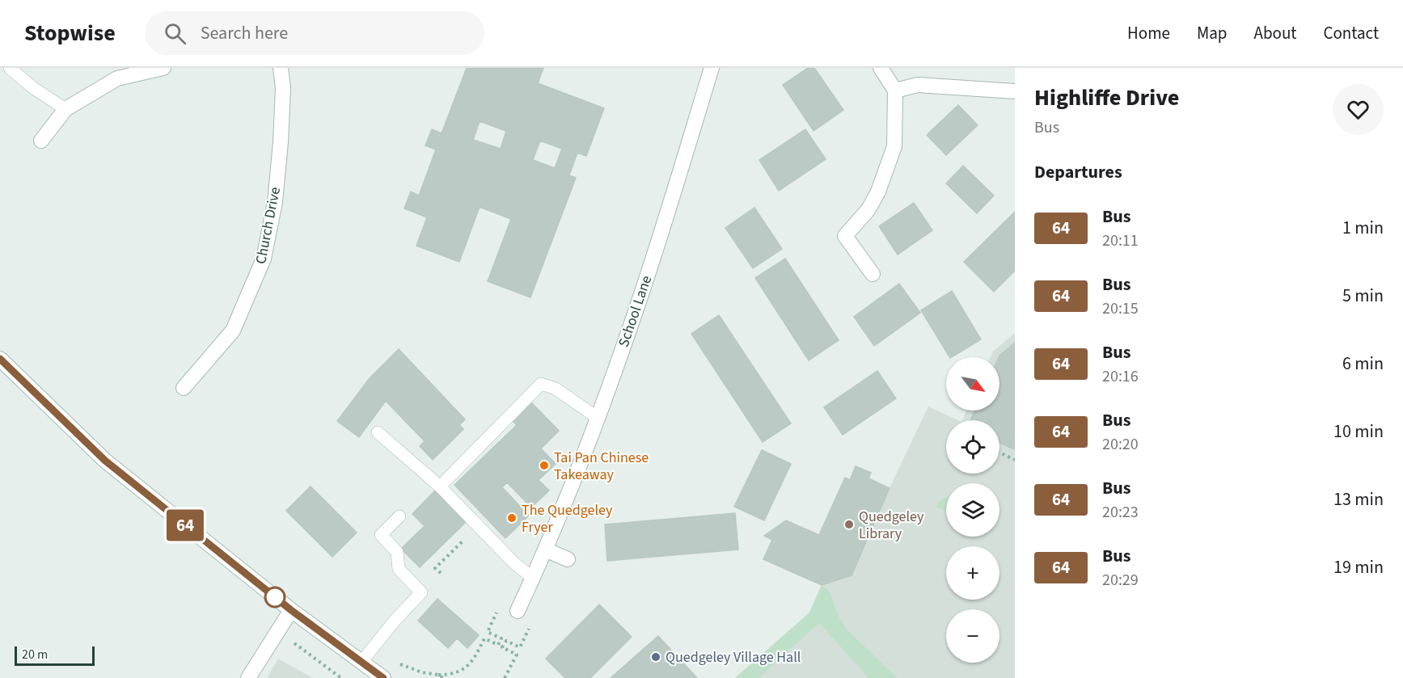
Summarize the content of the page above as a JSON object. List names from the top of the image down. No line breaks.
{"streets":{"street":["Church Drive","School Lane"]},"places":["Tai Pan Chinese Takeaway","The Quedgeley Fryer","Quedgeley Library","Quedgeley Village Hall"],"lines":["bus line 64"],"scale_bar":"20 m","north":"bottom right","page":{"header":"Stopwise","search":"Search here","nav":["Home","Map","About","Contact"],"on_map":"64","heading":[["Highliffe Drive","Bus"],"Departures"],"list":[{"mark":"64","name":"Bus","note":"20:11","value":"1 min"},{"mark":"64","name":"Bus","note":"20:15","value":"5 min"},{"mark":"64","name":"Bus","note":"20:16","value":"6 min"},{"mark":"64","name":"Bus","note":"20:20","value":"10 min"},{"mark":"64","name":"Bus","note":"20:23","value":"13 min"},{"mark":"64","name":"Bus","note":"20:29","value":"19 min"}],"map_buttons":["+","−"],"scale":"20 m"}}
